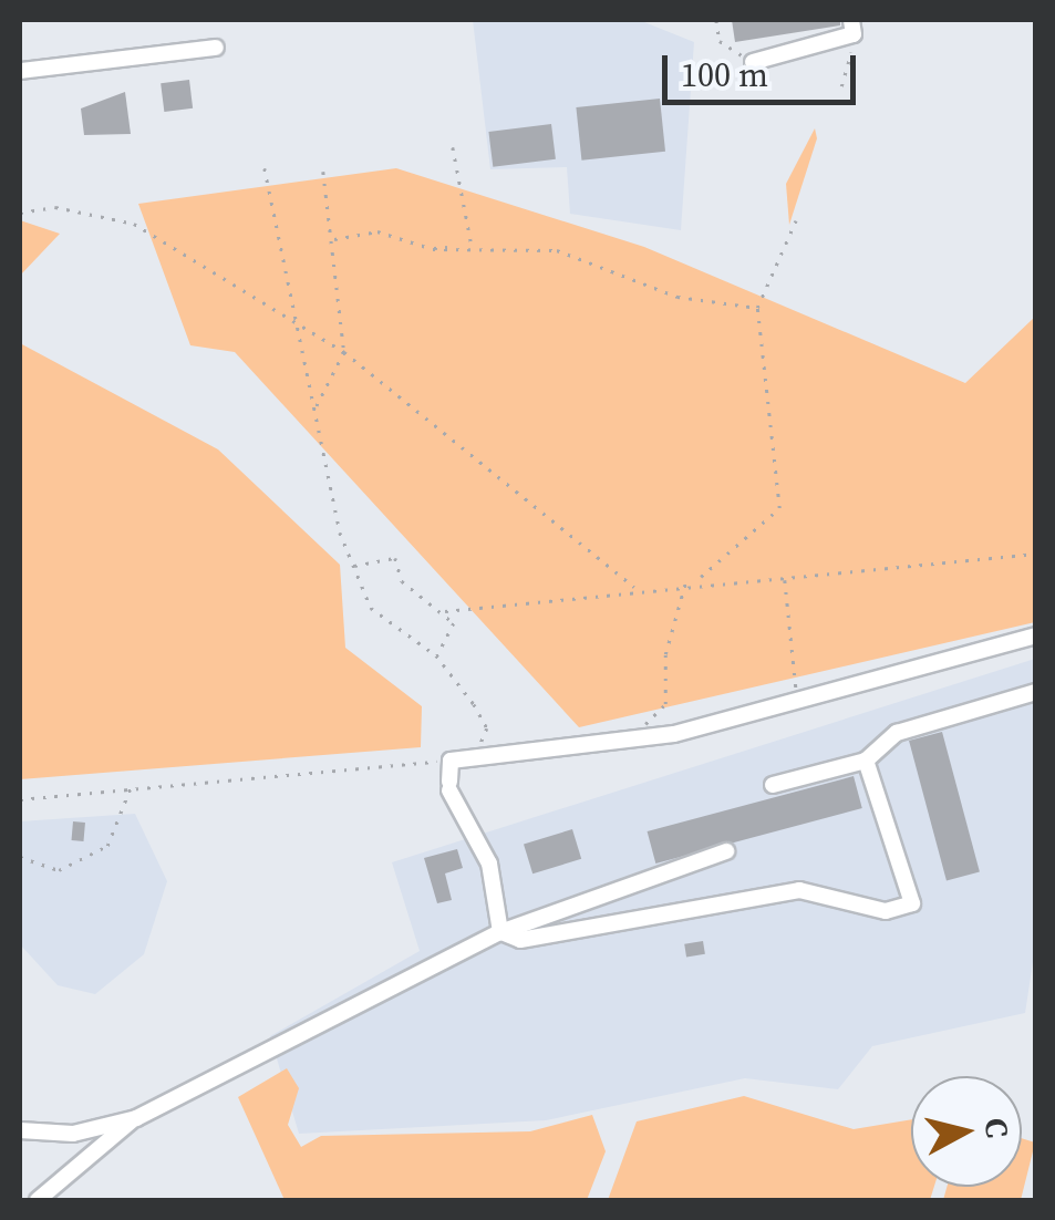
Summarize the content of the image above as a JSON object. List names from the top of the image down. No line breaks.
{"scale_bar":"100 m","north":"right"}
